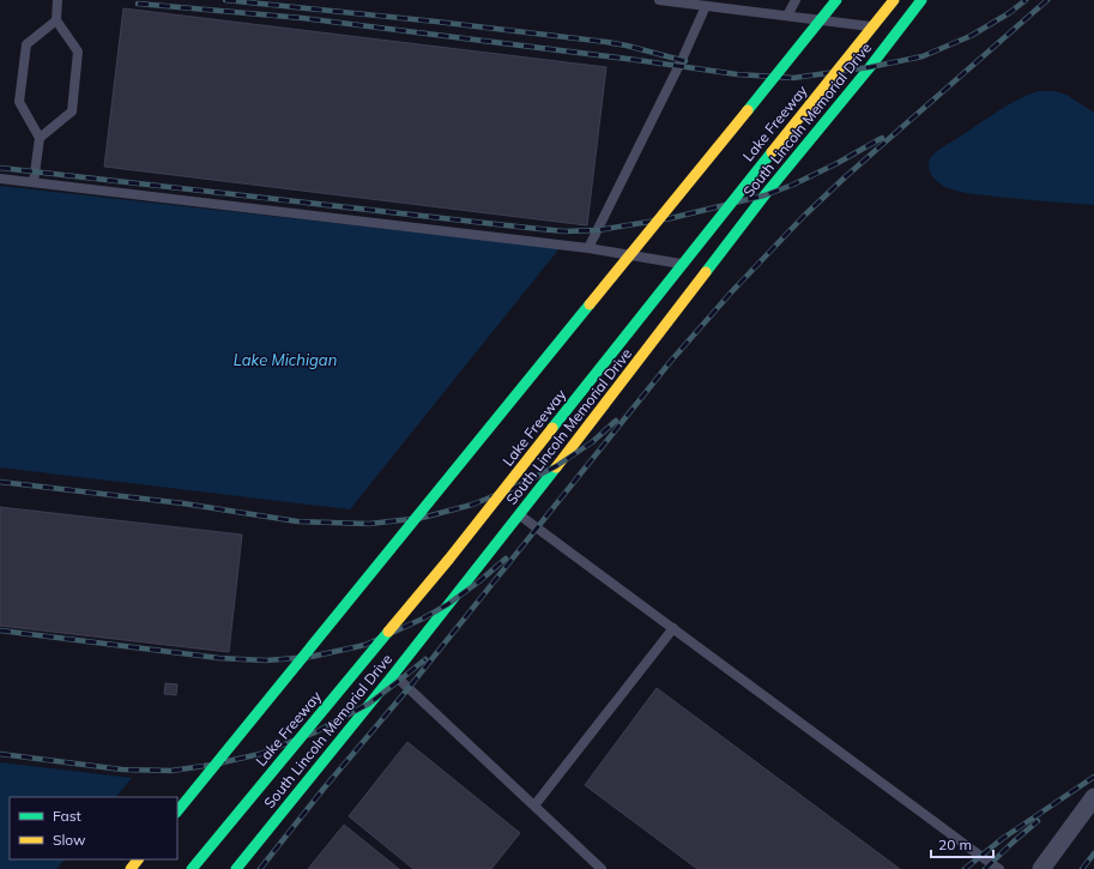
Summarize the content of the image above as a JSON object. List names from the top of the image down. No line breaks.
{"streets":{"main road":["South Lincoln Memorial Drive","Lake Freeway"]},"water":["Lake Michigan"],"legend":["Fast","Slow"],"scale_bar":"20 m"}
